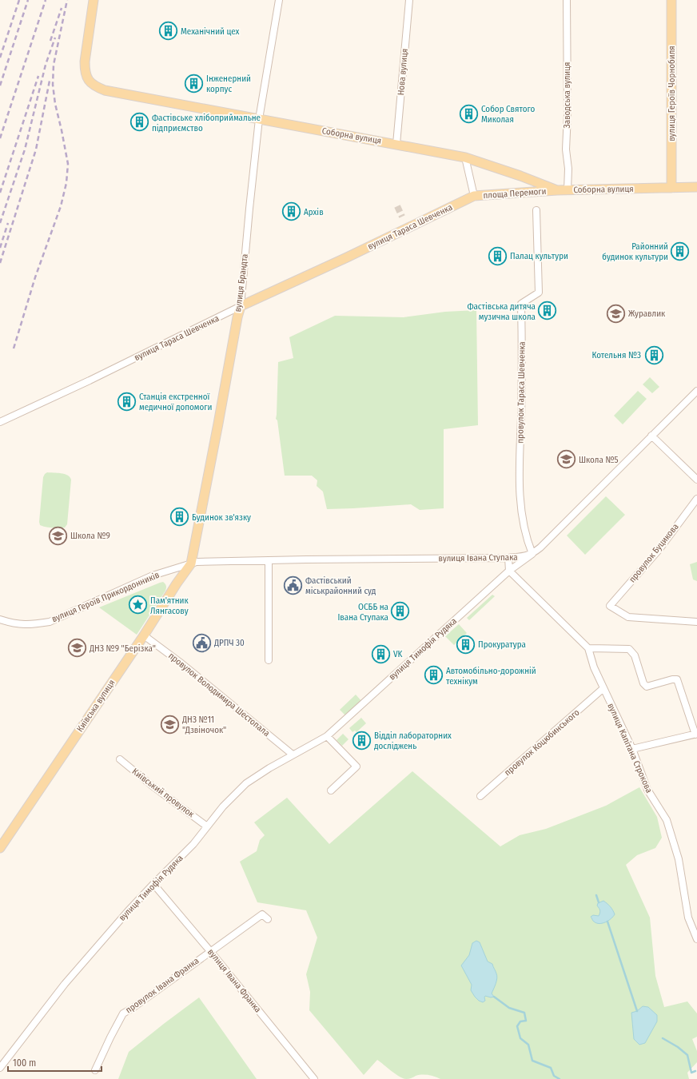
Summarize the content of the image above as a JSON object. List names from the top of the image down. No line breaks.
{"streets":{"main road":["вулиця Героїв Чорнобиля","Соборна вулиця","площа Перемоги","вулиця Тараса Шевченка","вулиця Брандта","Київська вулиця"],"street":["Нова вулиця","Заводська вулиця","провулок Тараса Шевченка","провулок Буцикова","вулиця Івана Ступака","вулиця Героїв Прикордонників","вулиця Тимофія Рудяка","провулок Володимира Шестопала","провулок Коцюбинського","вулиця Капітана Строкова","Київський провулок","вулиця Івана Франка","провулок Івана Франка"]},"crossings":[["Нова вулиця","Соборна вулиця"],["вулиця Героїв Чорнобиля","Соборна вулиця"],["Заводська вулиця","Соборна вулиця"],["Соборна вулиця","площа Перемоги"],["Соборна вулиця","вулиця Брандта"],["площа Перемоги","вулиця Тараса Шевченка"],["вулиця Тараса Шевченка","вулиця Брандта"],["вулиця Брандта","вулиця Івана Ступака"],["вулиця Брандта","вулиця Героїв Прикордонників"],["вулиця Брандта","Київська вулиця"],["провулок Тараса Шевченка","вулиця Івана Ступака"],["вулиця Івана Ступака","вулиця Героїв Прикордонників"],["вулиця Івана Ступака","Київська вулиця"],["вулиця Героїв Прикордонників","Київська вулиця"],["вулиця Тимофія Рудяка","провулок Володимира Шестопала"],["вулиця Тимофія Рудяка","вулиця Капітана Строкова"],["вулиця Тимофія Рудяка","Київський провулок"],["вулиця Тимофія Рудяка","вулиця Івана Франка"],["провулок Володимира Шестопала","Київська вулиця"],["провулок Коцюбинського","вулиця Капітана Строкова"],["вулиця Івана Франка","провулок Івана Франка"]],"places":{"building":["Механічний цех","Інженерний корпус","Собор Святого Миколая","Фастівське хлібоприймальне підприємство","Архів","Районний будинок культури","Палац культури","Фастівська дитяча музична школа","Котельня №3","Станція екстренної медичної допомоги","Будинок зв'язку","ОСББ на Івана Ступака","Прокуратура","VK","Автомобільно-дорожній технікум","Відділ лабораторних досліджень"],"school or university":["Журавлик","Школа №5","Школа №9","ДНЗ №9 \"Берізка\"","ДНЗ №11 \"Дзвіночок\""],"public building":["Фастівський міськрайонний суд","ДРПЧ 30"],"place":["Пам'ятник Лянгасову"]},"scale_bar":"100 m"}
